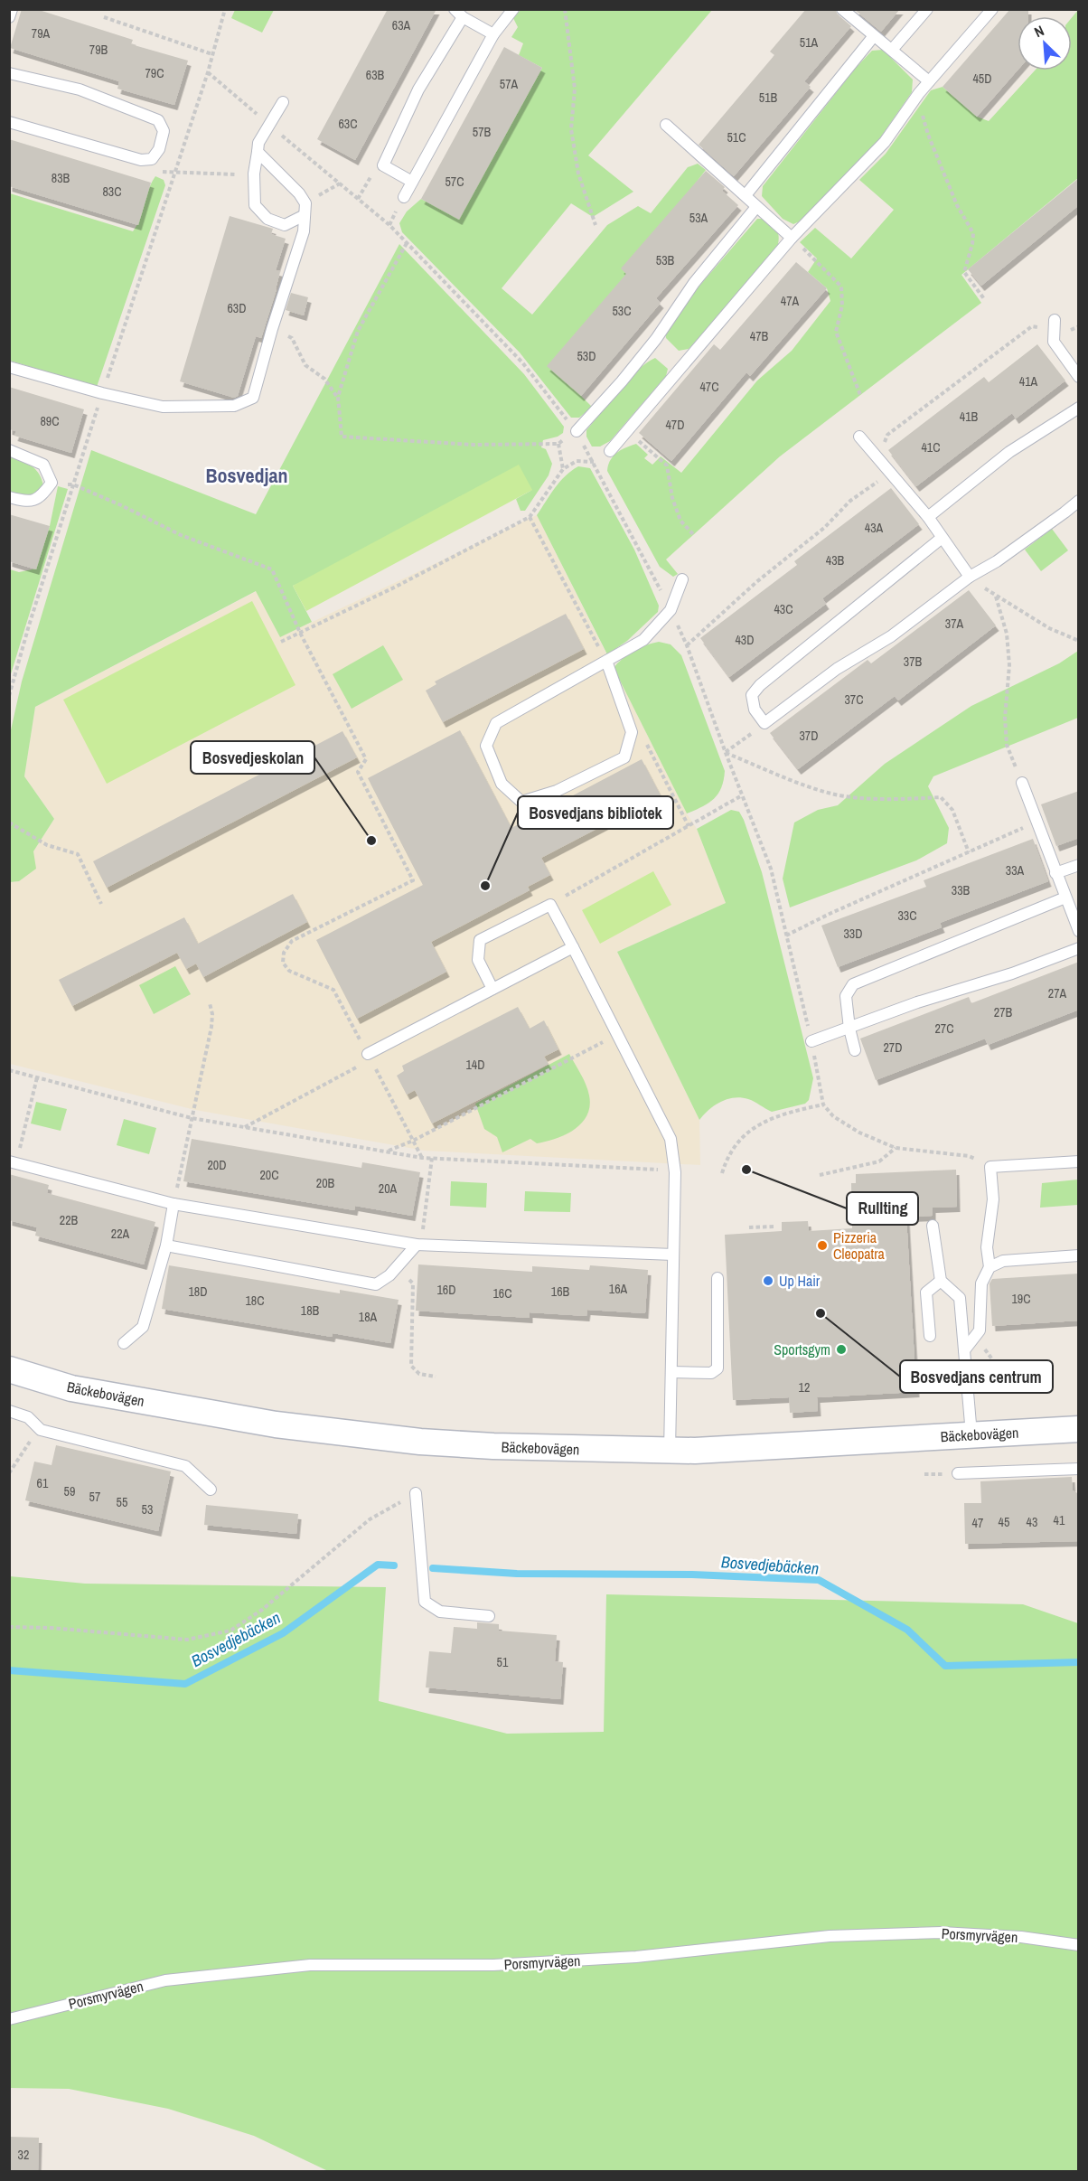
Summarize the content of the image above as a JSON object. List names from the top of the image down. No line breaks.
{"streets":{"street":["Bäckebovägen"],"lane":["Porsmyrvägen"]},"districts":["Bosvedjan"],"water":["Bosvedjebäcken"],"places":["Bosvedjeskolan","Bosvedjans bibliotek","Rullting","Pizzeria Cleopatra","Up Hair","Bosvedjans centrum","Sportsgym"],"house_numbers":["63A","79A","51A","79B","79C","63B","45D","57A","51B","63C","57B","51C","83B","57C","83C","53A","53B","47A","63D","53C","47B","53D","41A","47C","41B","89C","47D","41C","43A","43B","43C","37A","43D","37B","37C","37D","33A","33B","33C","33D","27A","27B","27C","27D","14D","20D","20C","20B","20A","22B","22A","16A","16D","18D","16B","16C","19C","18C","18B","18A","12","61","59","57","55","53","41","45","43","47","51","32"],"north":"top left"}
